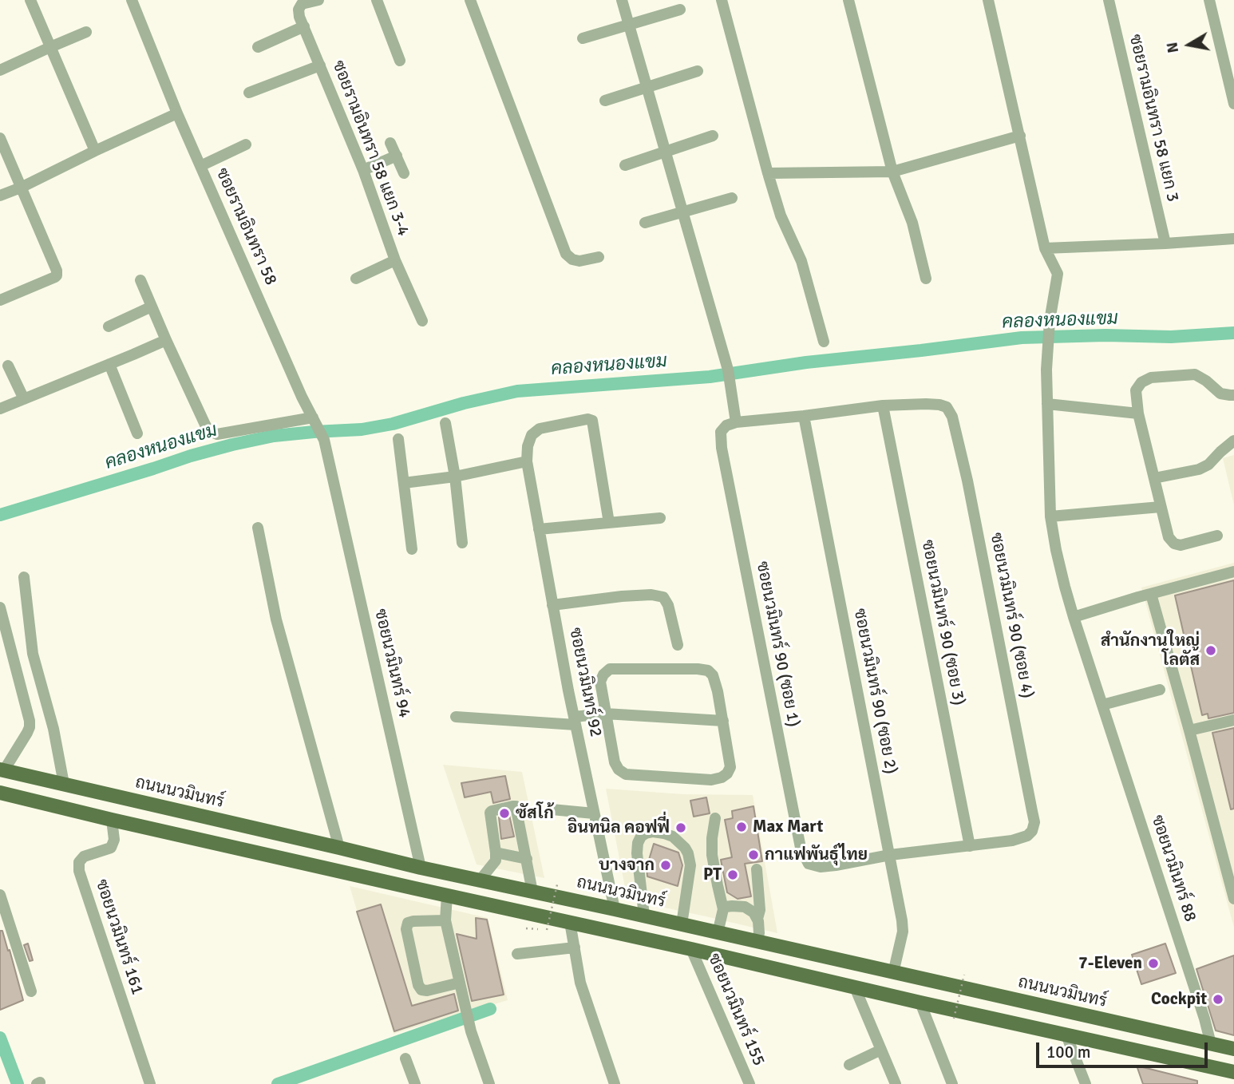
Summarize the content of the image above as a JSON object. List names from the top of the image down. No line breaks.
{"streets":{"main road":["ถนนนวมินทร์"],"street":["ซอยรามอินทรา 58 แยก 3","ซอยรามอินทรา 58 แยก 3-4","ซอยรามอินทรา 58","ซอยนวมินทร์ 90 (ซอย 4)","ซอยนวมินทร์ 90 (ซอย 3)","ซอยนวมินทร์ 90 (ซอย 1)","ซอยนวมินทร์ 94","ซอยนวมินทร์ 92","ซอยนวมินทร์ 90 (ซอย 2)","ซอยนวมินทร์ 88","ซอยนวมินทร์ 161","ซอยนวมินทร์ 155"]},"crossings":[["ซอยรามอินทรา 58","ซอยนวมินทร์ 94"],["ซอยนวมินทร์ 90 (ซอย 4)","ซอยนวมินทร์ 90 (ซอย 3)"],["ซอยนวมินทร์ 90 (ซอย 1)","ซอยนวมินทร์ 90 (ซอย 2)"],["ซอยนวมินทร์ 94","ถนนนวมินทร์"],["ซอยนวมินทร์ 92","ถนนนวมินทร์"],["ซอยนวมินทร์ 90 (ซอย 2)","ถนนนวมินทร์"],["ถนนนวมินทร์","ซอยนวมินทร์ 88"]],"water":["คลองหนองแขม"],"places":["สำนักงานใหญ่ โลตัส","ซัสโก้","Max Mart","อินทนิล คอฟฟี่","กาแฟพันธุ์ไทย","บางจาก","PT","7-Eleven","Cockpit"],"scale_bar":"100 m","north":"left"}
